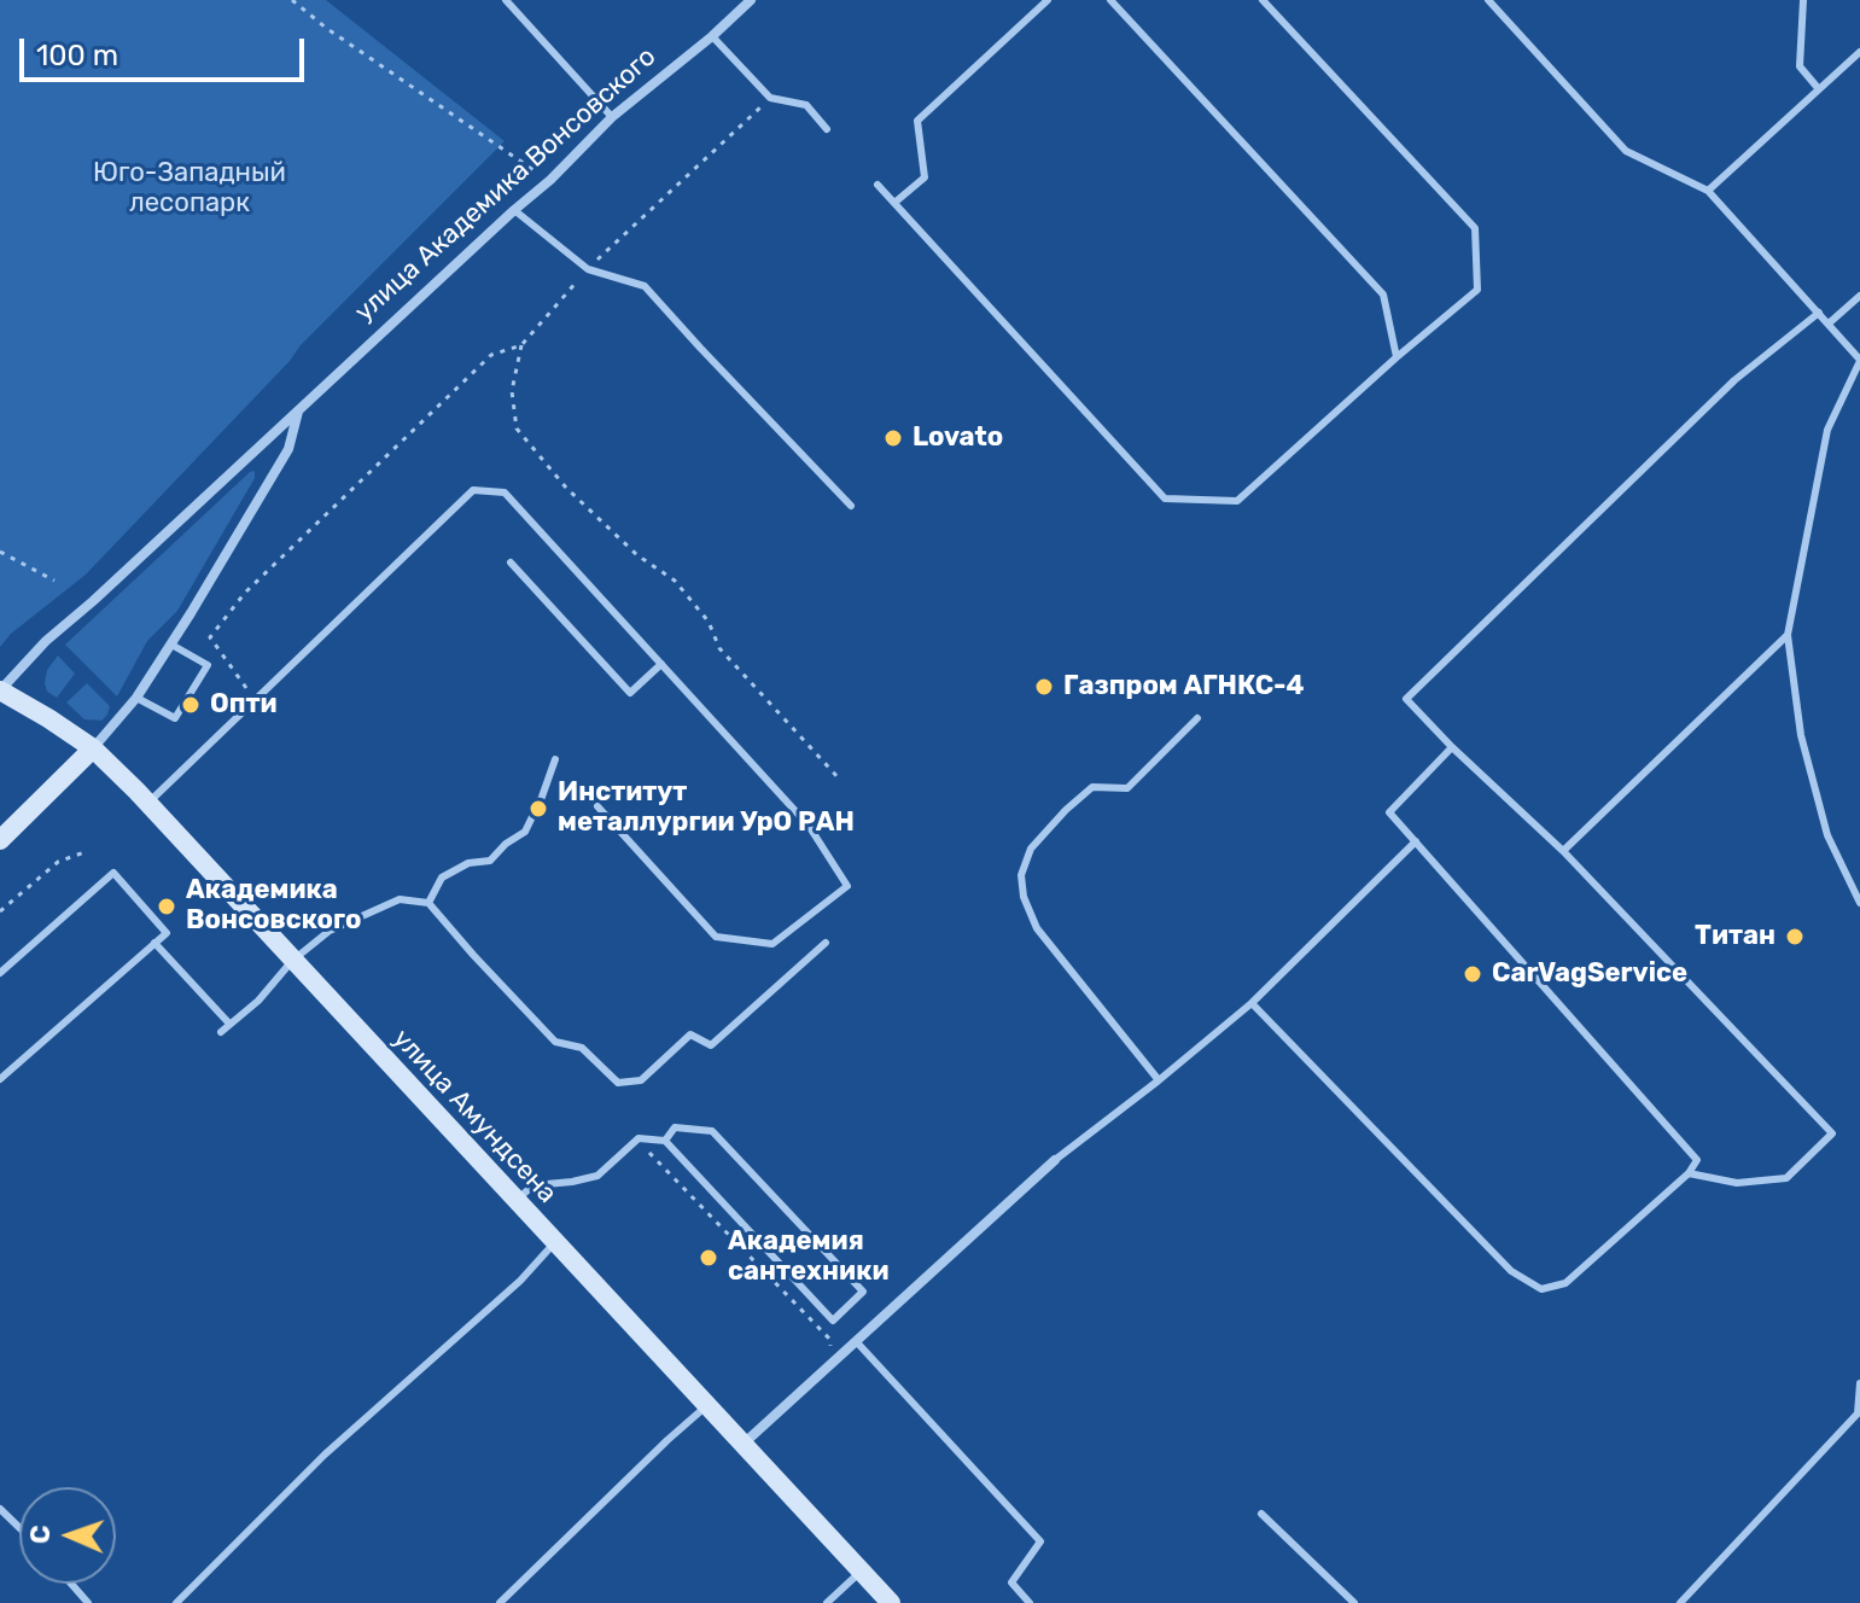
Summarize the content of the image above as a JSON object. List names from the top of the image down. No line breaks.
{"streets":{"main road":["улица Академика Вонсовского","улица Амундсена"]},"crossings":[["улица Академика Вонсовского","улица Амундсена"]],"parks":["Юго-Западный лесопарк"],"places":["Lovato","Газпром АГНКС-4","Опти","Институт металлургии УрО РАН","Академика Вонсовского","Титан","CarVagService","Академия сантехники"],"scale_bar":"100 m","north":"left"}
